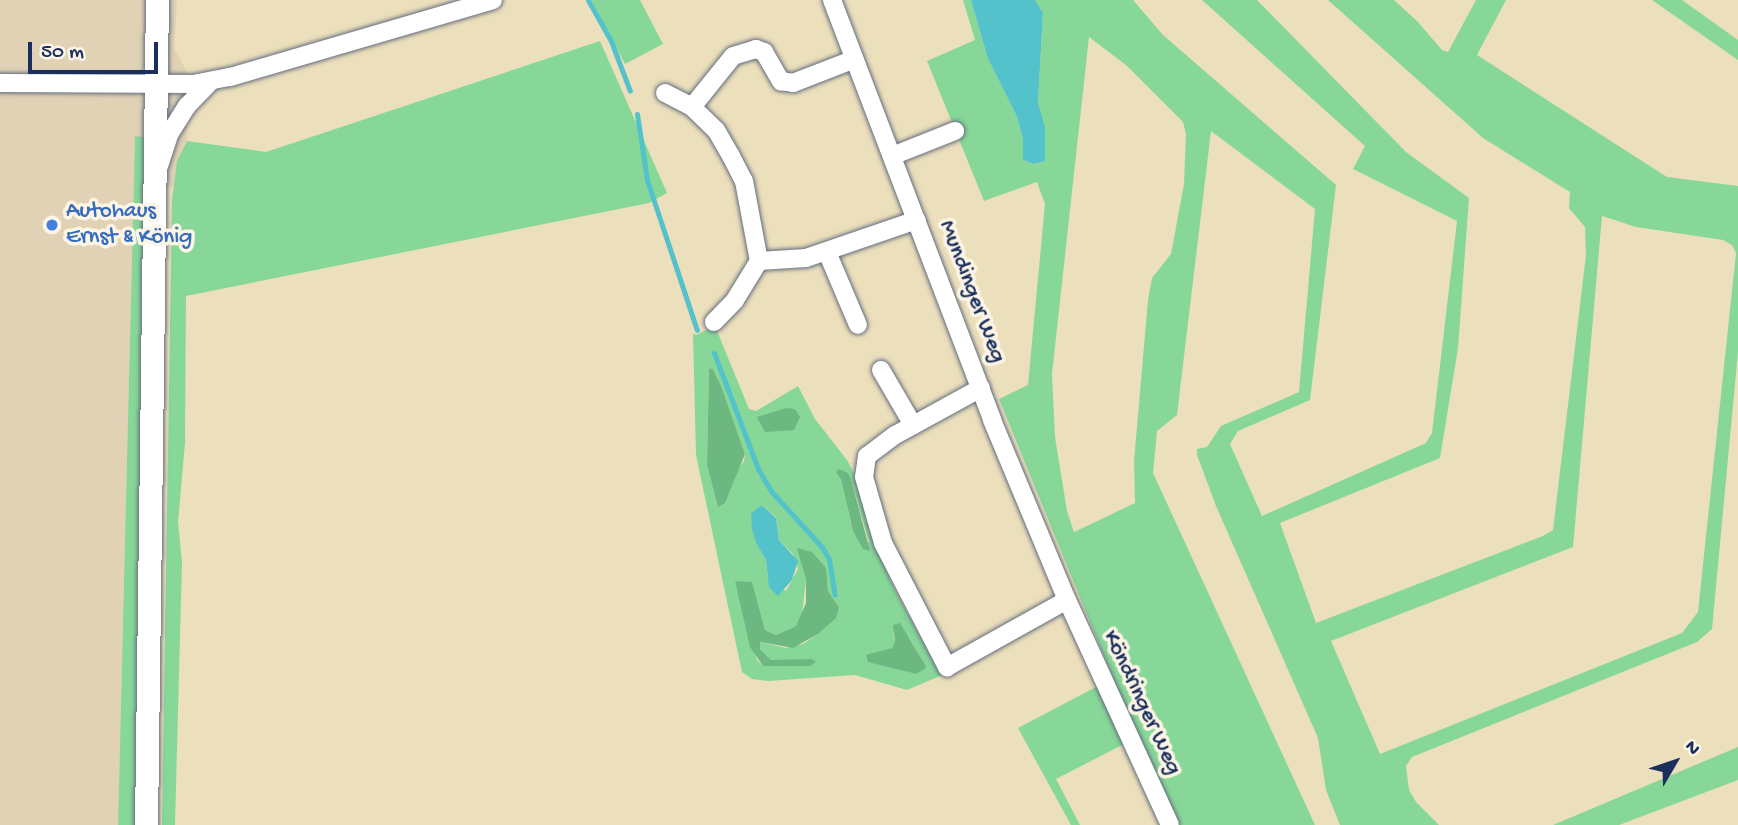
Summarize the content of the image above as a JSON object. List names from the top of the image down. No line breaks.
{"streets":{"street":["Mundinger Weg","Köndringer Weg"]},"crossings":[["Mundinger Weg","Köndringer Weg"]],"places":["Autohaus Ernst & König"],"scale_bar":"50 m","north":"top right"}
